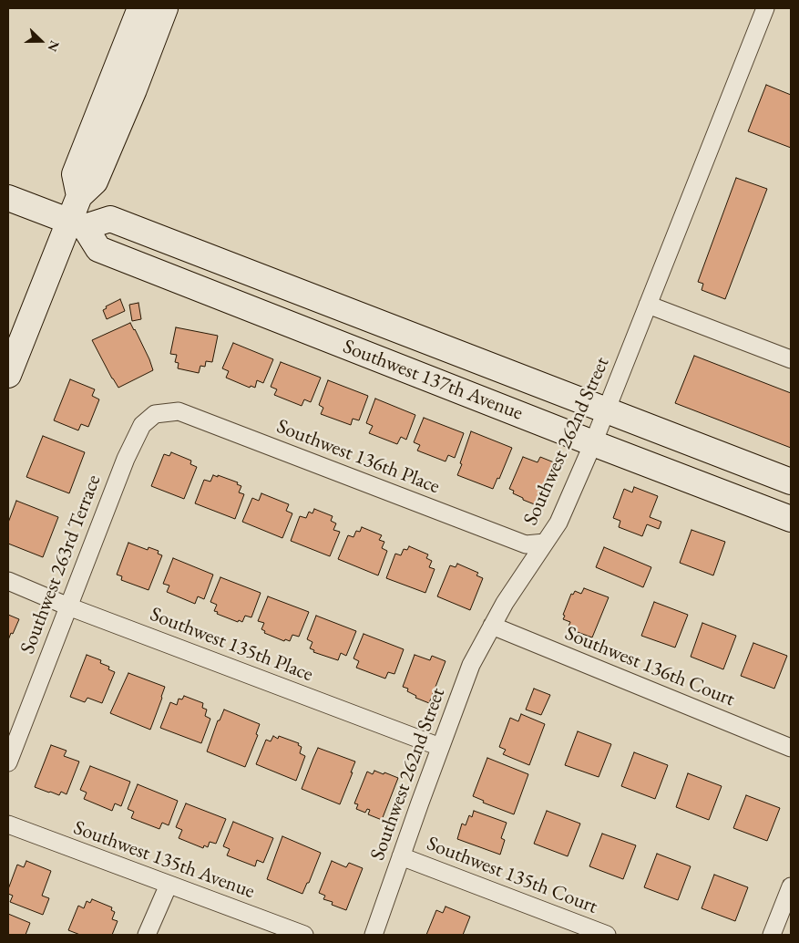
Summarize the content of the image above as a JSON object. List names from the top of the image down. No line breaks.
{"streets":{"main road":["Southwest 137th Avenue"],"street":["Southwest 262nd Street","Southwest 136th Place","Southwest 263rd Terrace","Southwest 135th Place","Southwest 136th Court","Southwest 135th Avenue","Southwest 135th Court"]},"crossings":[["Southwest 137th Avenue","Southwest 262nd Street"],["Southwest 262nd Street","Southwest 136th Place"],["Southwest 262nd Street","Southwest 135th Place"],["Southwest 262nd Street","Southwest 136th Court"],["Southwest 262nd Street","Southwest 135th Court"],["Southwest 136th Place","Southwest 263rd Terrace"],["Southwest 263rd Terrace","Southwest 135th Place"]],"north":"right"}
